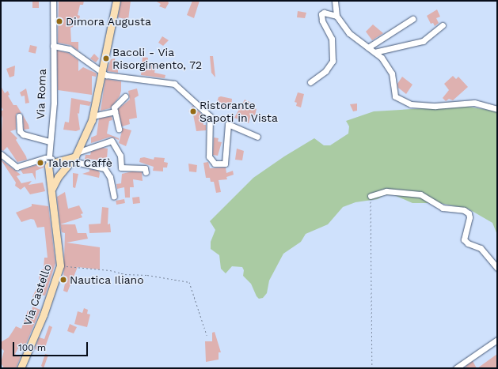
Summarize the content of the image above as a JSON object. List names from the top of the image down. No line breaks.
{"streets":{"main road":["Via Roma","Via Castello"]},"crossings":[["Via Roma","Via Castello"]],"places":["Dimora Augusta","Bacoli - Via Risorgimento, 72","Ristorante Sapoti in Vista","Talent Caffè","Nautica Iliano"],"scale_bar":"100 m"}
